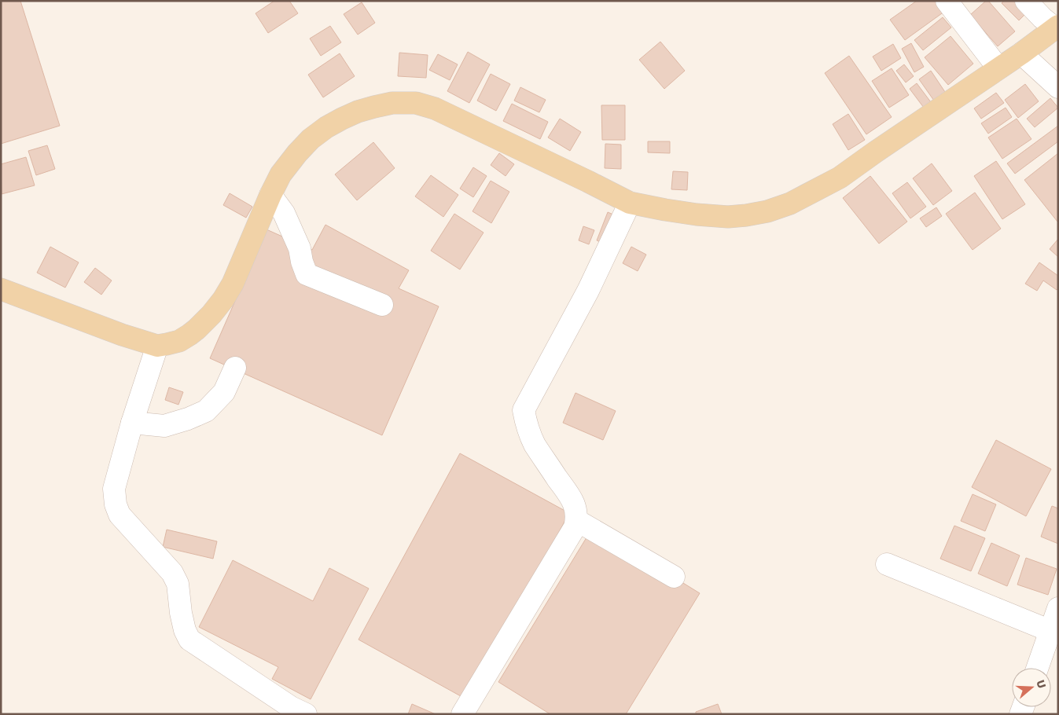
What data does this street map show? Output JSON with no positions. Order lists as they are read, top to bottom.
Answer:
{
  "north": "right"
}
